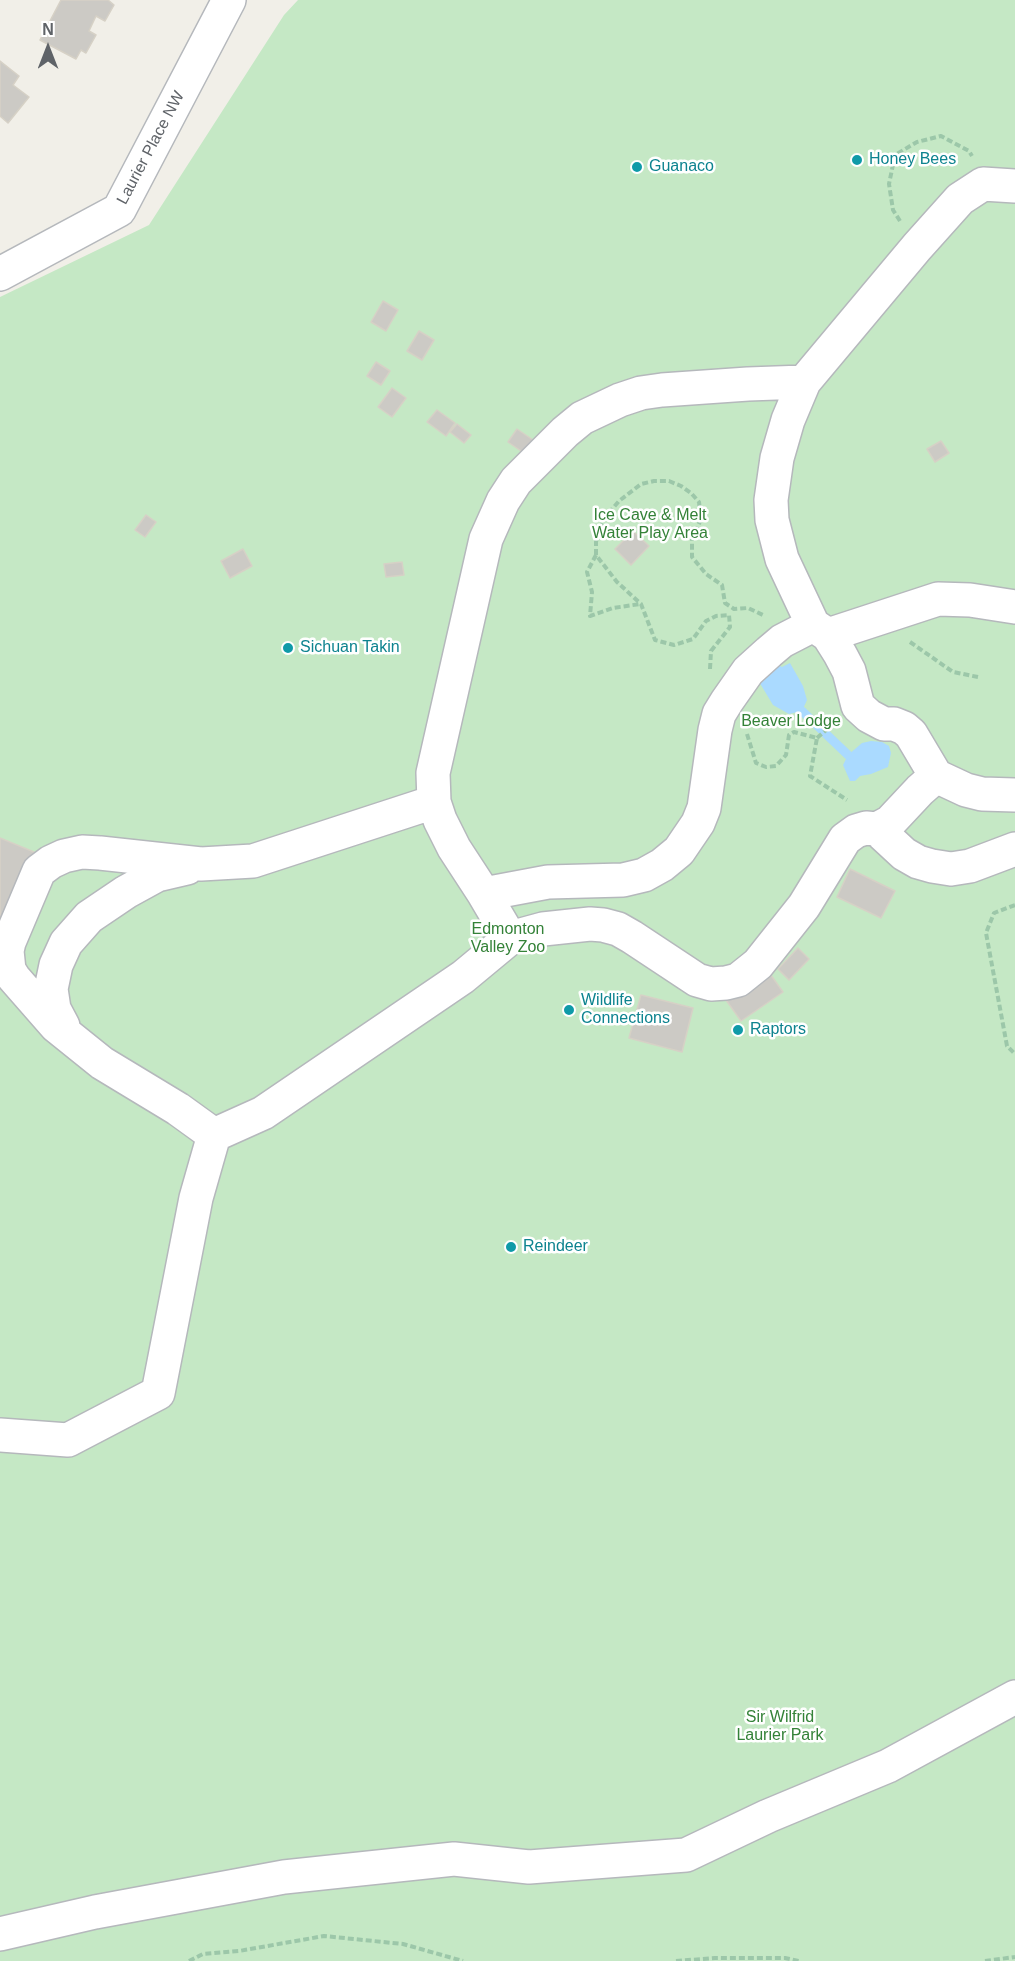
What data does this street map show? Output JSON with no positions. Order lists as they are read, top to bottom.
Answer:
{
  "streets": {
    "street": ["Laurier Place NW"]
  },
  "parks": [
    "Ice Cave & Melt Water Play Area",
    "Beaver Lodge",
    "Edmonton Valley Zoo",
    "Sir Wilfrid Laurier Park"
  ],
  "places": [
    "Honey Bees",
    "Guanaco",
    "Sichuan Takin",
    "Wildlife Connections",
    "Raptors",
    "Reindeer"
  ],
  "north": "top"
}
